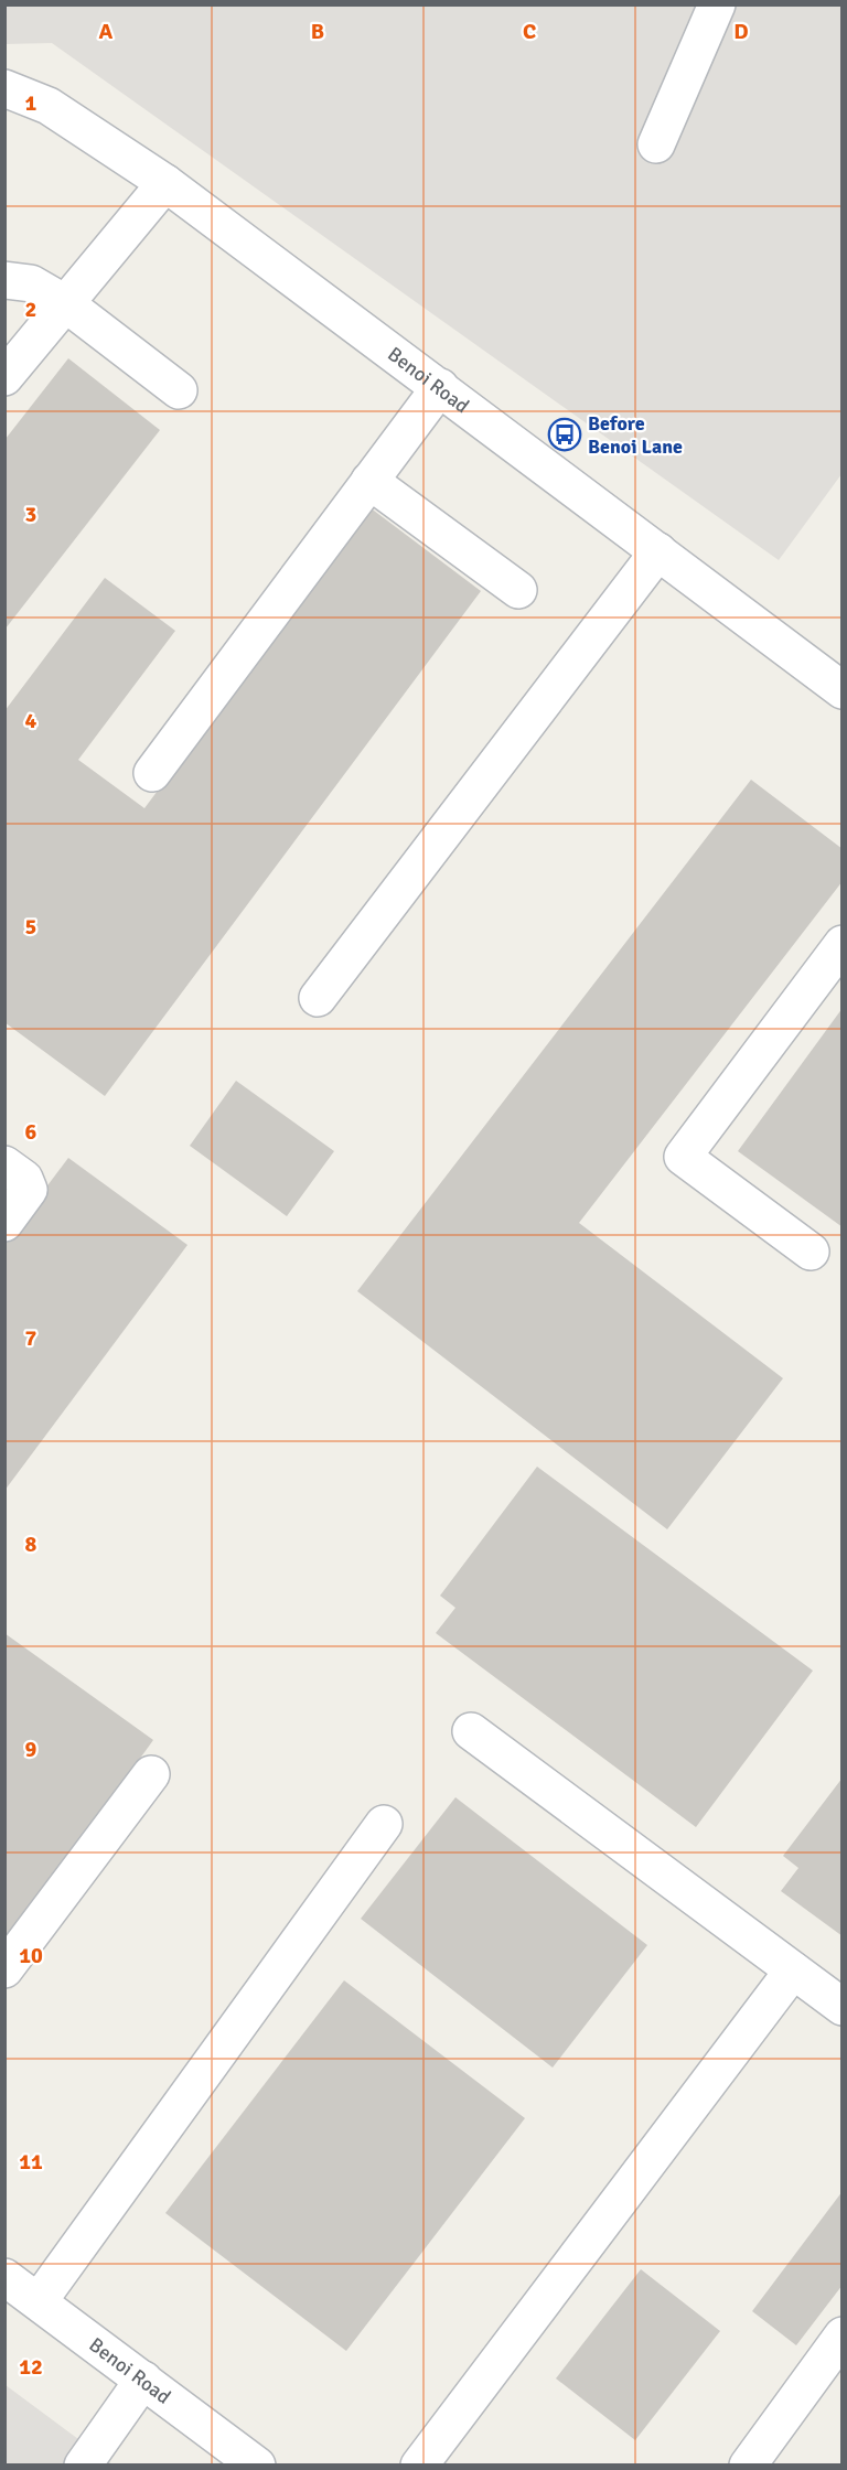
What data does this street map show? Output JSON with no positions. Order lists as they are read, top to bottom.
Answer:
{
  "streets": {
    "street": ["Benoi Road"]
  },
  "places": {
    "bus stop": ["Before Benoi Lane"]
  },
  "grid": {
    "columns": [
      "A",
      "B",
      "C",
      "D"
    ],
    "rows": [
      "1",
      "2",
      "3",
      "4",
      "5",
      "6",
      "7",
      "8",
      "9",
      "10",
      "11",
      "12"
    ]
  }
}
